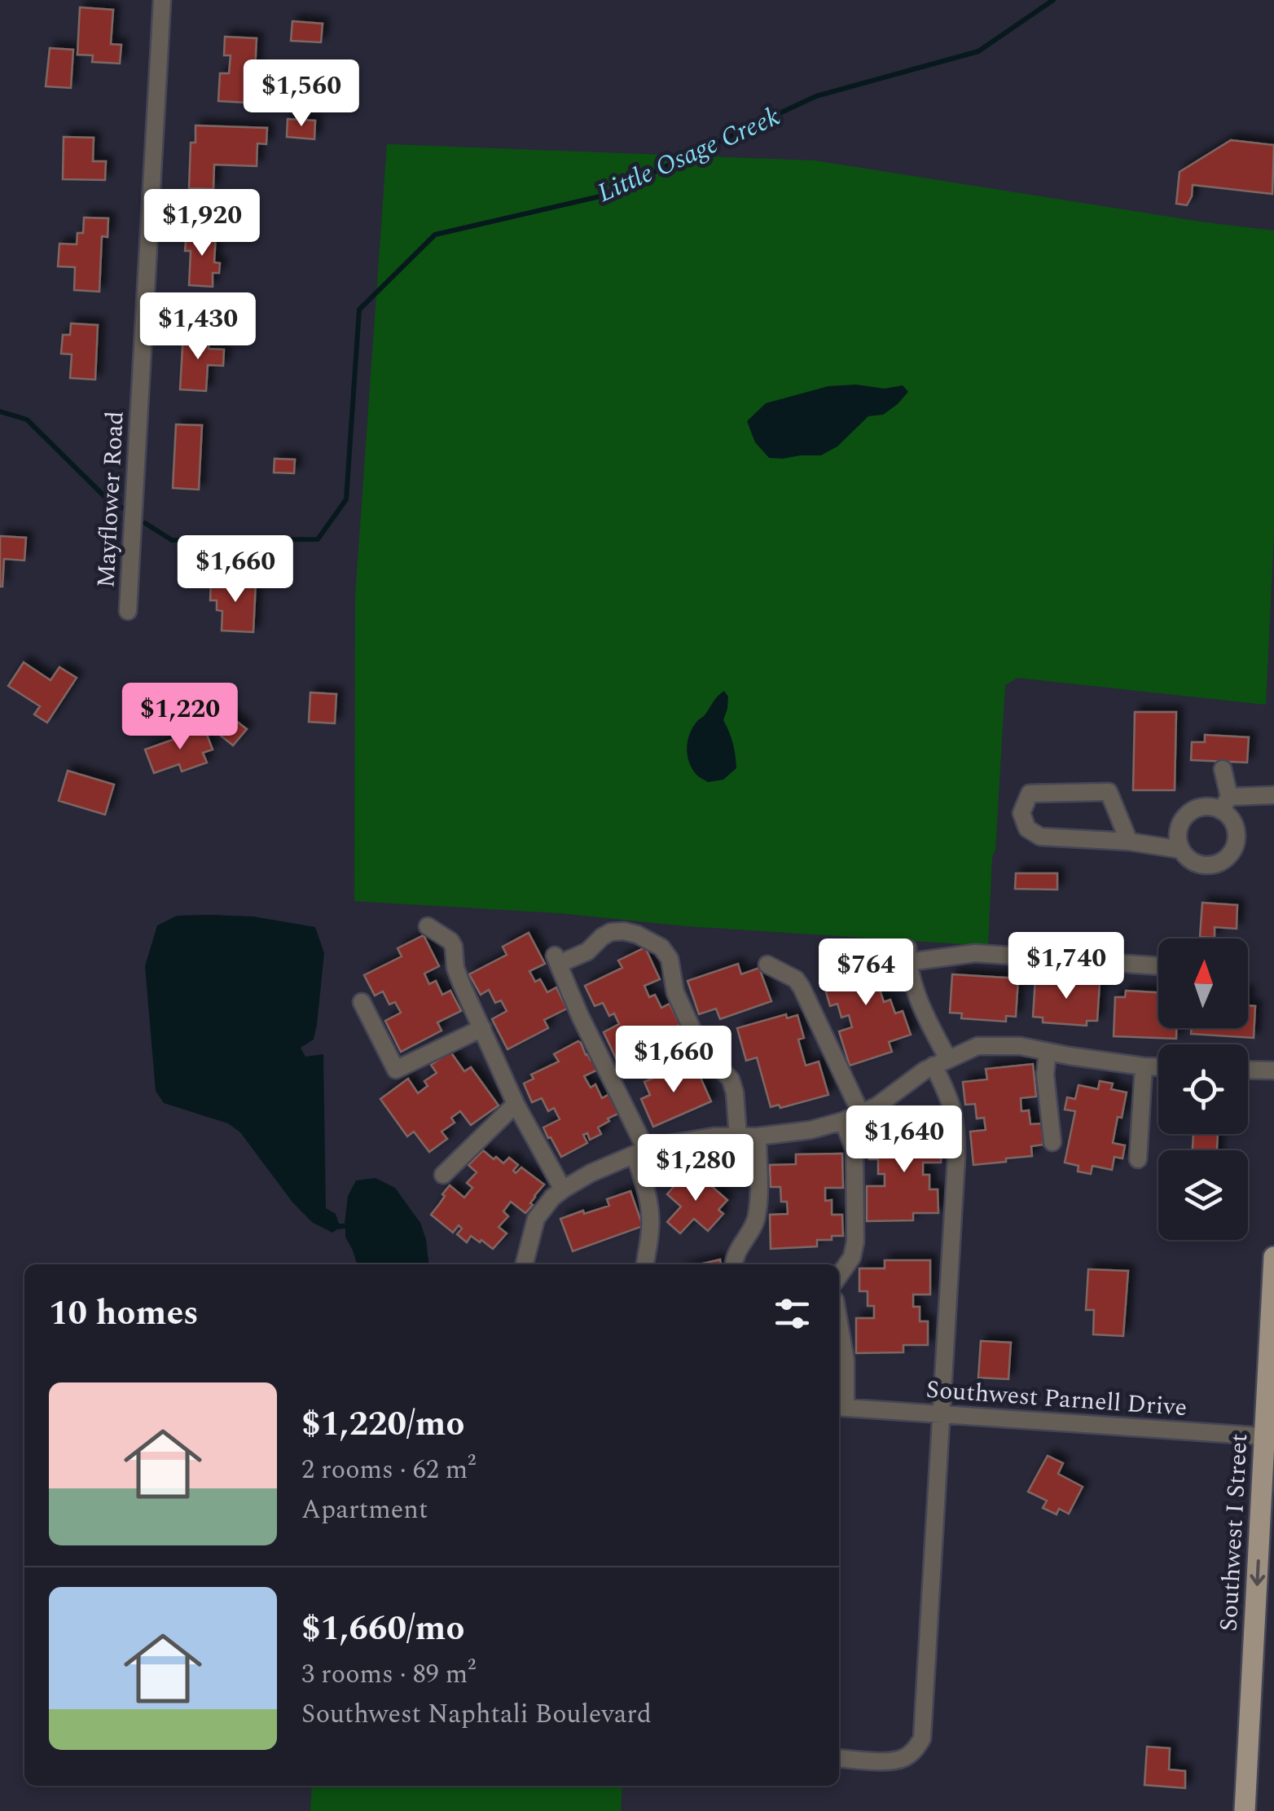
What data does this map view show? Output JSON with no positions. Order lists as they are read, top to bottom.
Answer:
{
  "streets": {
    "main road": ["Southwest I Street"],
    "street": ["Mayflower Road", "Southwest Parnell Drive"]
  },
  "crossings": [
    ["Southwest Parnell Drive", "Southwest I Street"]
  ],
  "one_way": ["Southwest I Street"],
  "water": ["Little Osage Creek"],
  "north": "top",
  "page": {
    "price": [
      "$1,560",
      "$1,920",
      "$1,430",
      "$1,660",
      "$1,220",
      "$1,740",
      "$764",
      "$1,660",
      "$1,640",
      "$1,280"
    ],
    "heading": "10 homes",
    "list": [
      {
        "name": "$1,220/mo",
        "note": "2 rooms · 62 m² · Apartment"
      },
      {
        "name": "$1,660/mo",
        "note": "3 rooms · 89 m² · Southwest Naphtali Boulevard"
      }
    ]
  }
}
